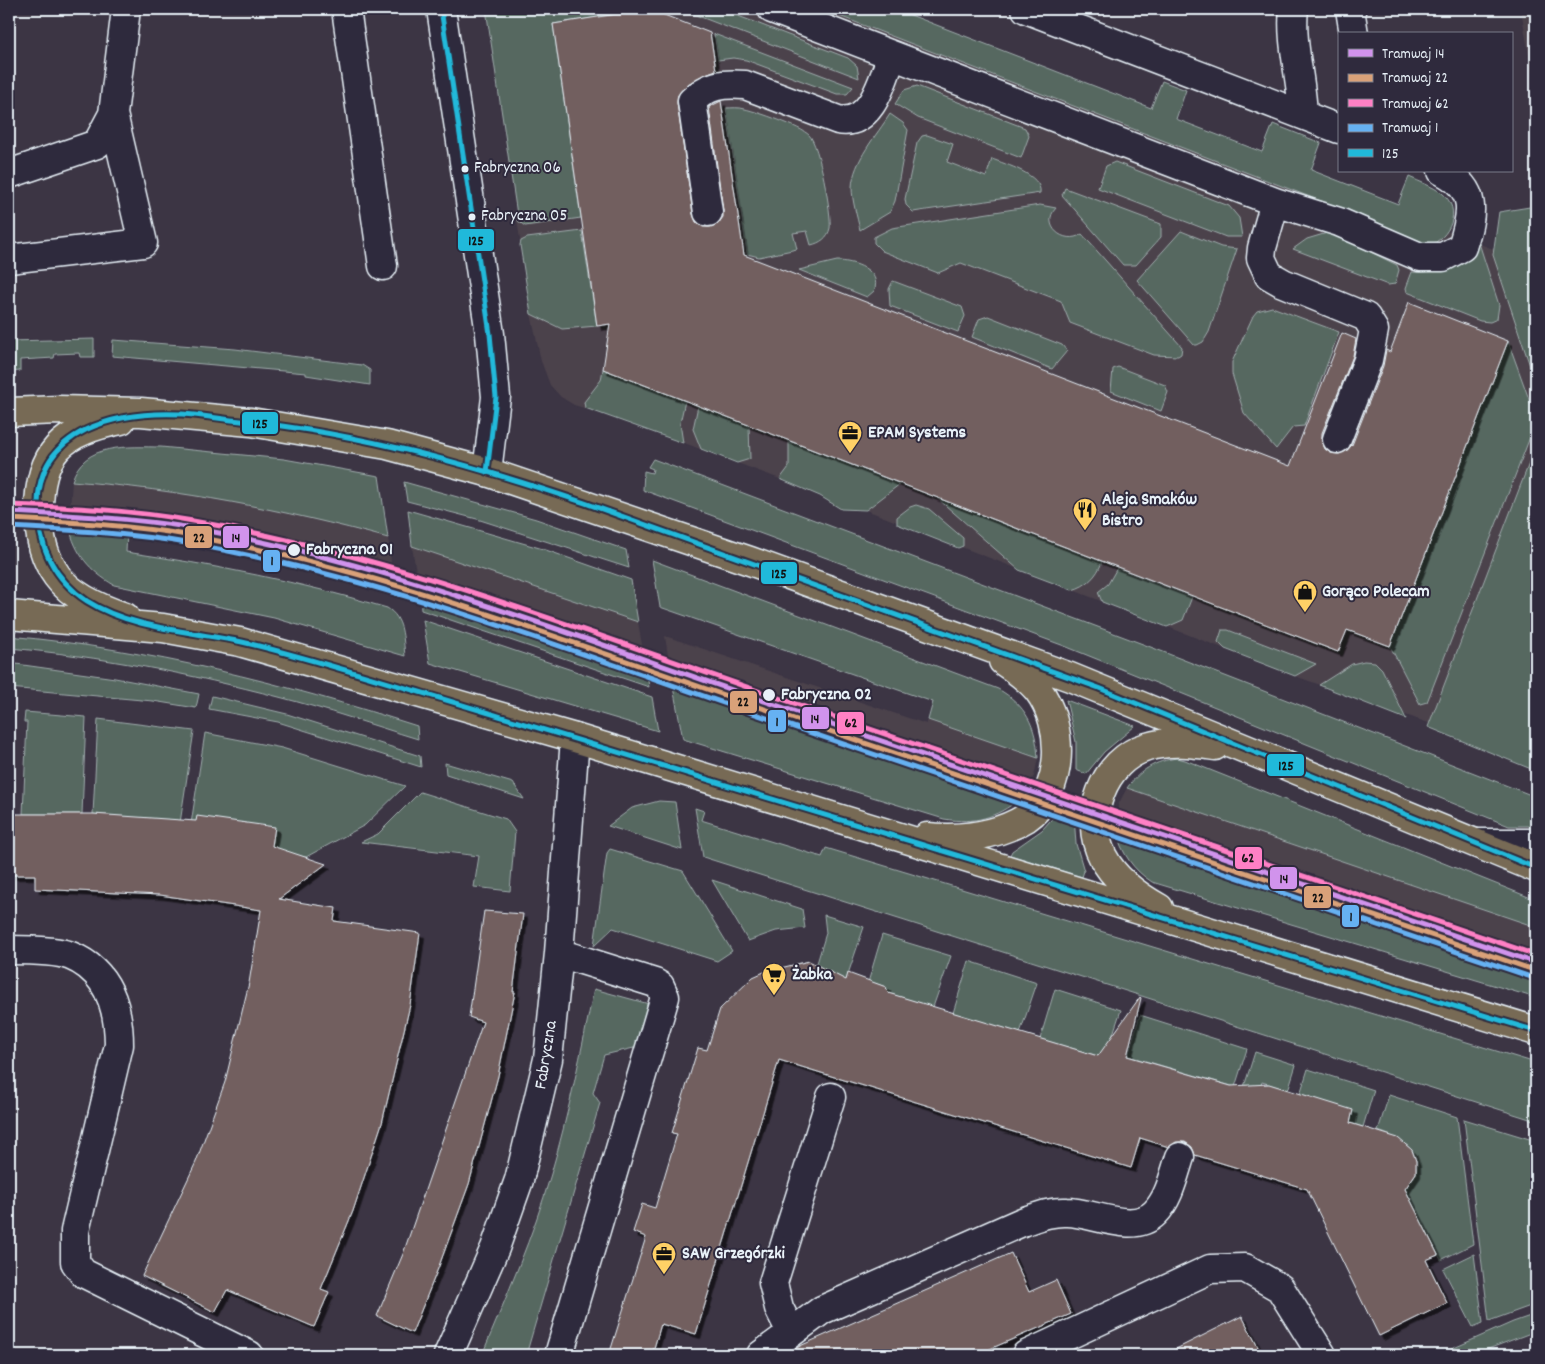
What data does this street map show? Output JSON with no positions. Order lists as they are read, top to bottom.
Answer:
{
  "streets": {
    "street": ["Fabryczna"]
  },
  "places": {
    "other": [
      "Fabryczna 06",
      "Fabryczna 05",
      "Fabryczna 01",
      "Fabryczna 02"
    ],
    "office": ["EPAM Systems", "SAW Grzegórzki"],
    "restaurant": ["Aleja Smaków Bistro"],
    "shop": ["Gorąco Polecam"],
    "supermarket": ["Żabka"]
  },
  "lines": [
    "transit line 125",
    "tram line 62",
    "tram line 14",
    "tram line 22",
    "tram line 1"
  ],
  "legend": [
    "Tramwaj 14",
    "Tramwaj 22",
    "Tramwaj 62",
    "Tramwaj 1",
    "125"
  ]
}
